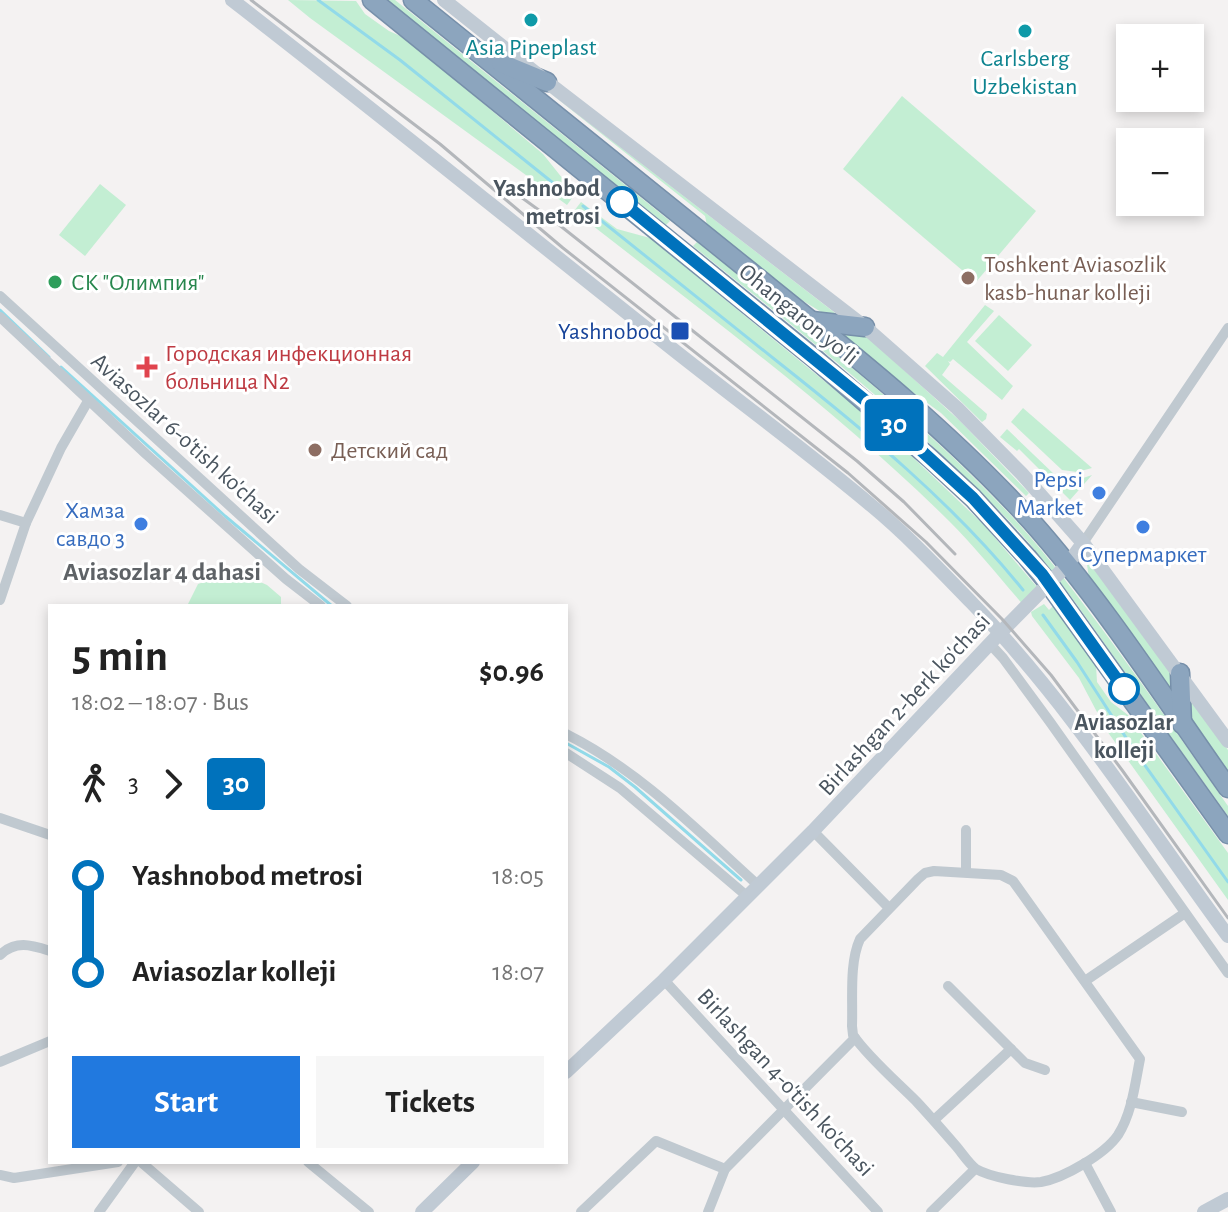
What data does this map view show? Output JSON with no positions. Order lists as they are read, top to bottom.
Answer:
{
  "streets": {
    "highway": ["Ohangaron yoʻli"],
    "street": ["Aviasozlar 6-o'tish ko'chasi", "Birlashgan 2-berk ko'chasi", "Birlashgan 4-o'tish ko'chasi"]
  },
  "crossings": [
    ["Ohangaron yoʻli", "Birlashgan 2-berk ko'chasi"],
    ["Birlashgan 2-berk ko'chasi", "Birlashgan 4-o'tish ko'chasi"]
  ],
  "districts": ["Aviasozlar 4 dahasi"],
  "places": {
    "other": [
      "Asia Pipeplast",
      "Carlsberg Uzbekistan",
      "Yashnobod metrosi",
      "Toshkent Aviasozlik kasb-hunar kolleji",
      "СК \"Олимпия\"",
      "Детский сад",
      "Pepsi Market",
      "Хамза савдо 3",
      "Супермаркет",
      "Aviasozlar kolleji"
    ],
    "transit": ["Yashnobod"],
    "health": ["Городская инфекционная больница N2"]
  },
  "lines": ["bus line 30"],
  "page": {
    "on_map": "30",
    "map_buttons": ["+", "−"],
    "heading": ["5 min", "18:02 – 18:07 · Bus", "$0.96"],
    "legs": ["3", "30"],
    "list": [
      {
        "name": "Yashnobod metrosi",
        "value": "18:05"
      },
      {
        "name": "Aviasozlar kolleji",
        "value": "18:07"
      }
    ],
    "buttons": ["Start", "Tickets"]
  }
}
